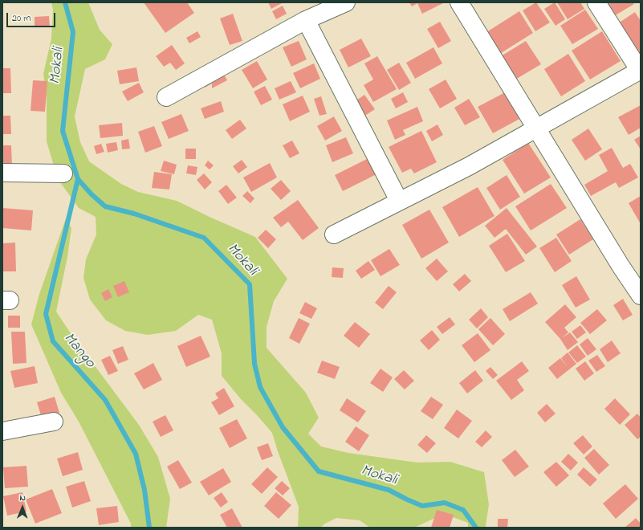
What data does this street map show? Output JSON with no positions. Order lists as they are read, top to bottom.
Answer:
{
  "water": ["Mokali", "Mango"],
  "scale_bar": "20 m",
  "north": "top"
}
